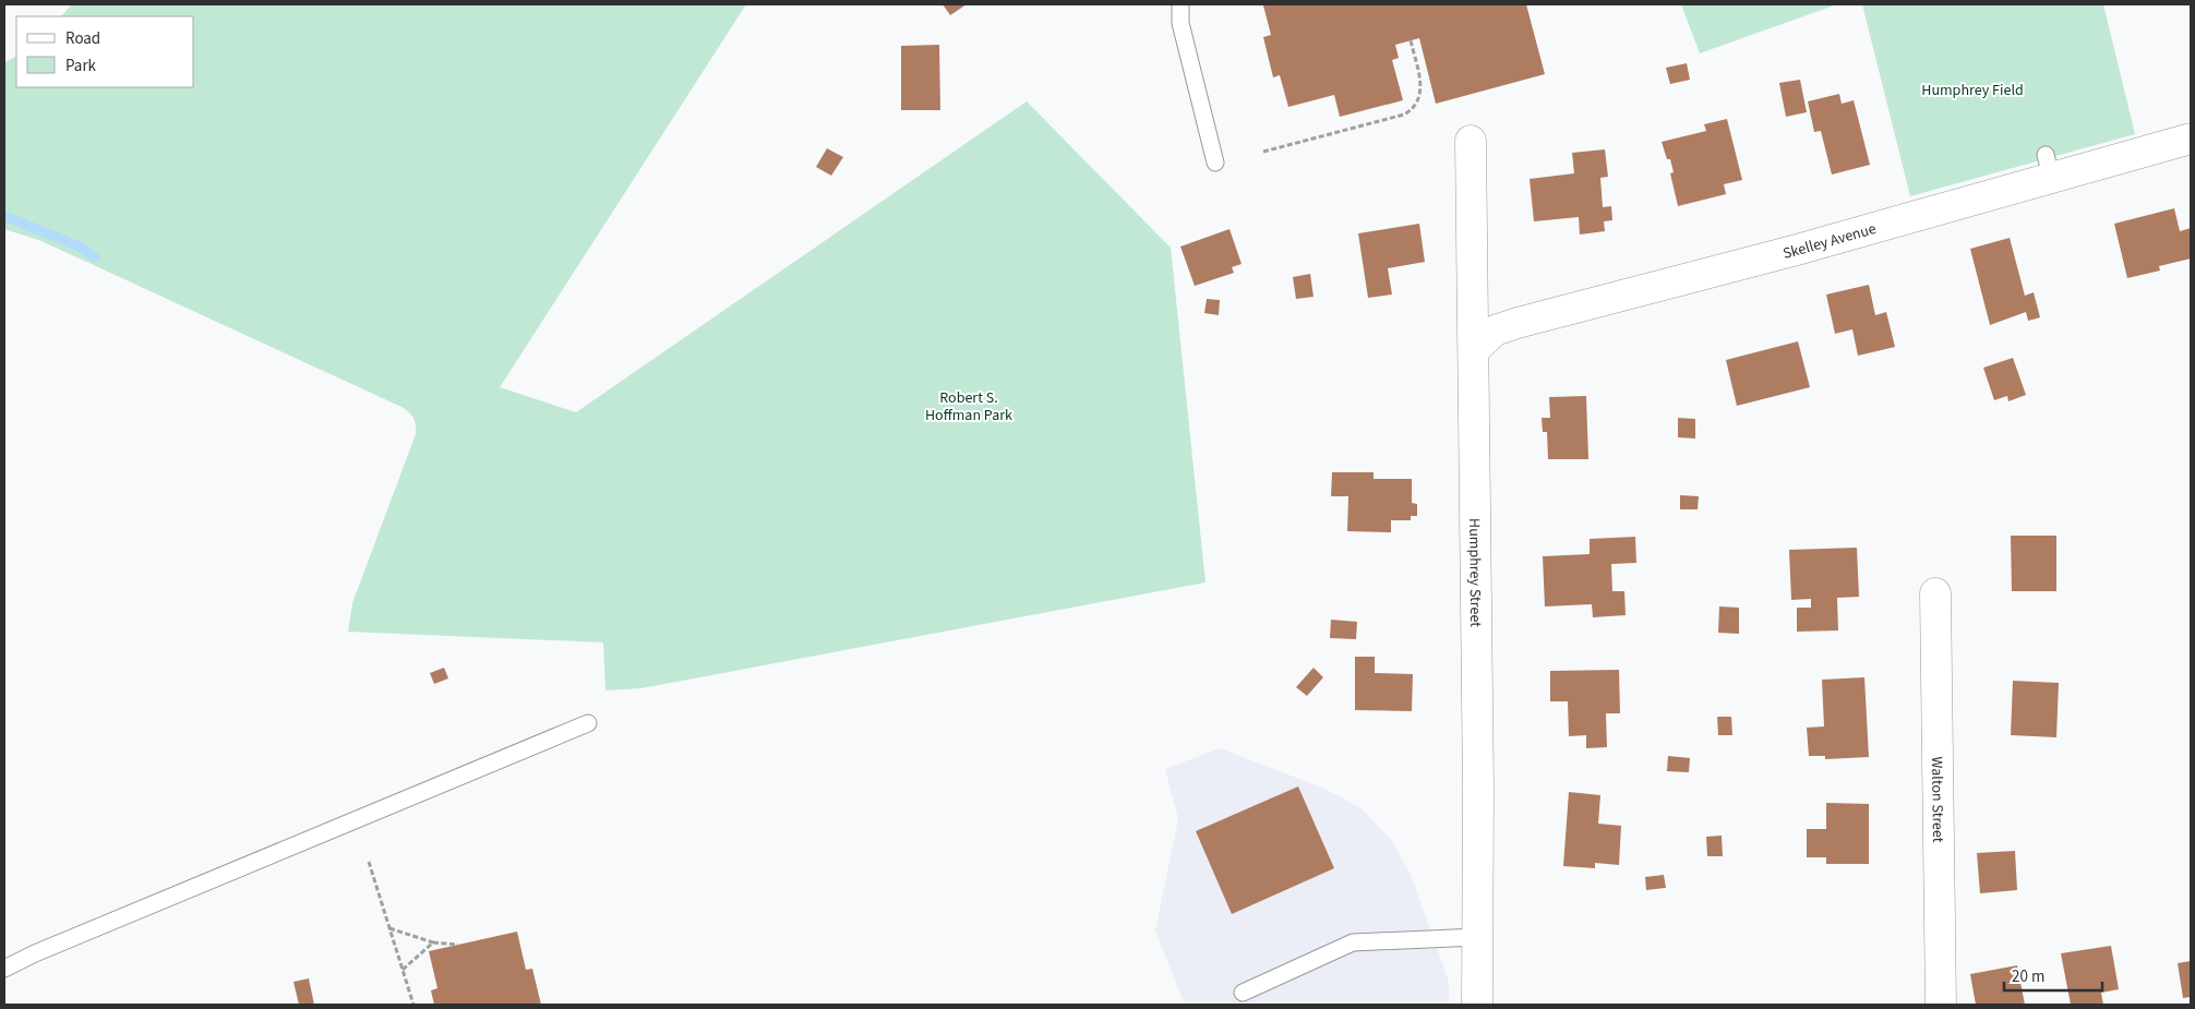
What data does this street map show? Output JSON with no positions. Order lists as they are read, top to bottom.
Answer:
{
  "streets": {
    "street": ["Skelley Avenue", "Humphrey Street", "Walton Street"]
  },
  "crossings": [
    ["Skelley Avenue", "Humphrey Street"]
  ],
  "parks": ["Humphrey Field", "Robert S. Hoffman Park"],
  "legend": ["Road", "Park"],
  "scale_bar": "20 m"
}
